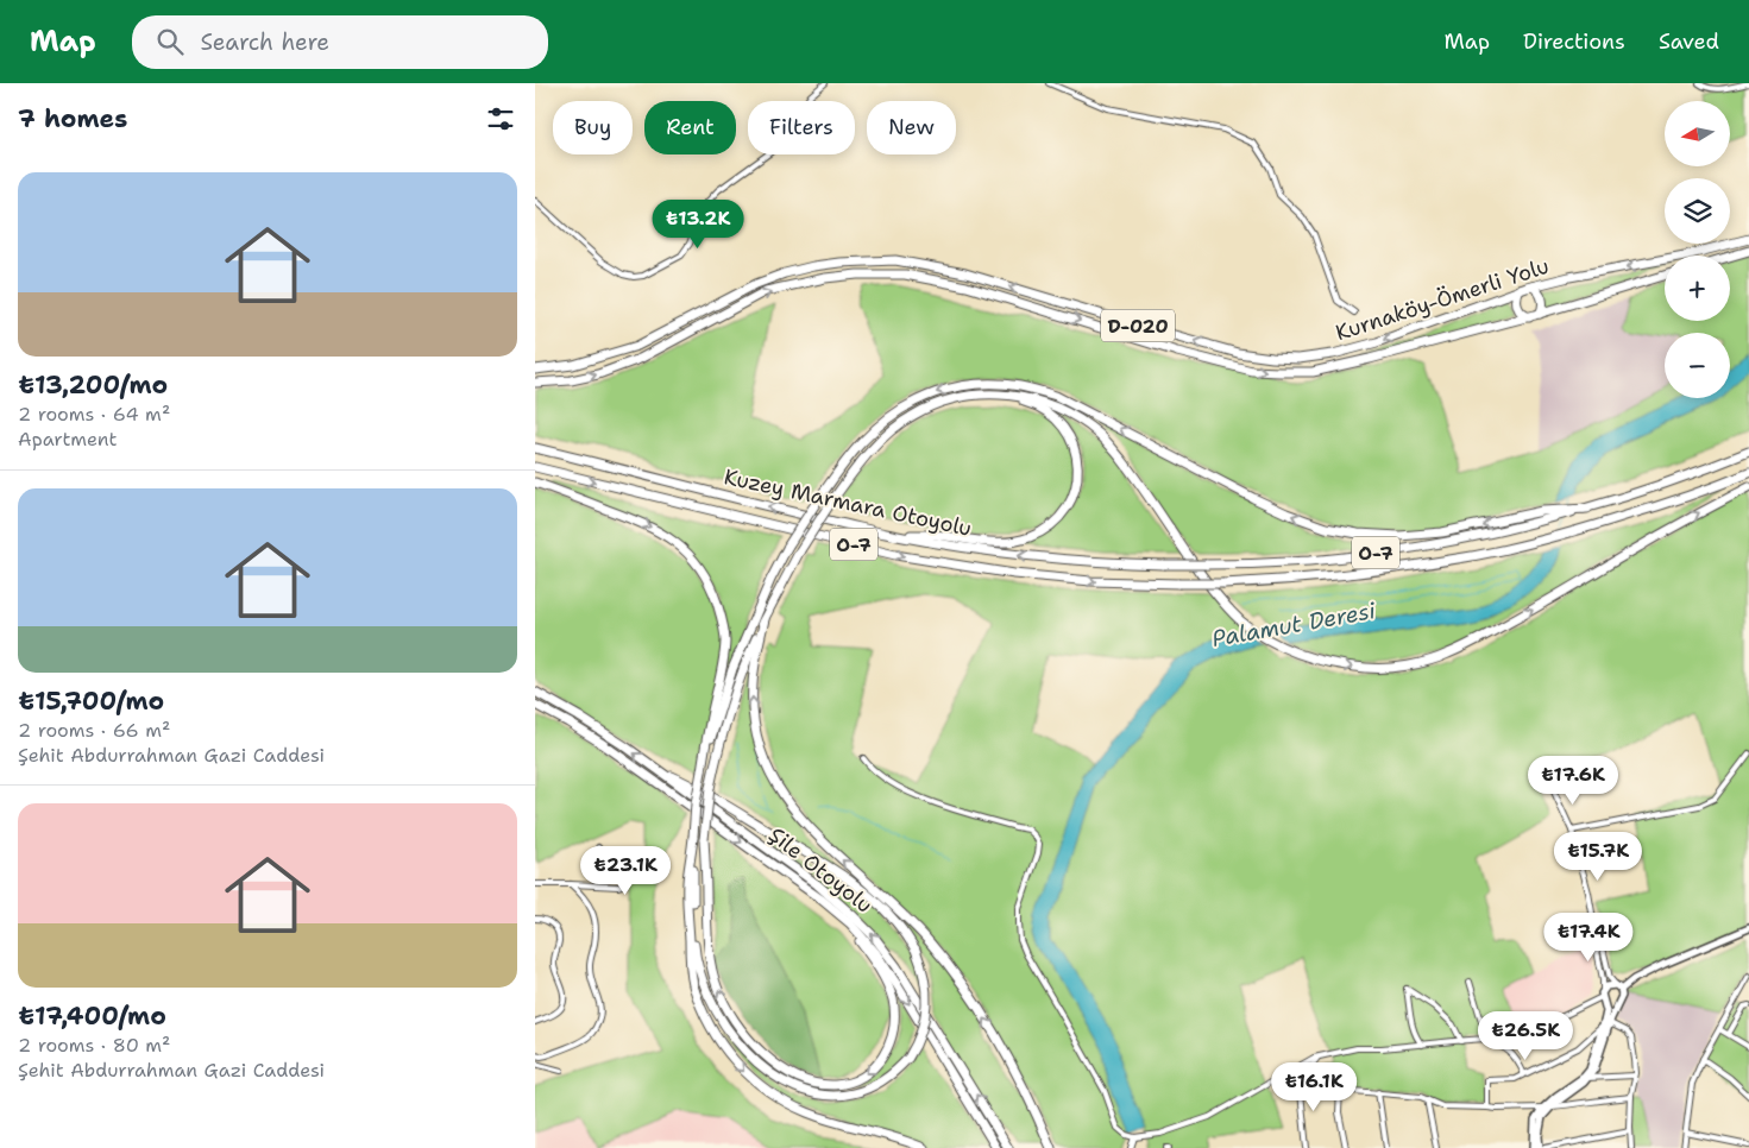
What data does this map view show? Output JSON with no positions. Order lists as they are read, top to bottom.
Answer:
{
  "streets": {
    "highway": [
      "Kurnaköy-Ömerli Yolu",
      "D-020",
      "Kuzey Marmara Otoyolu",
      "O-7",
      "Şile Otoyolu"
    ]
  },
  "water": ["Palamut Deresi"],
  "north": "left",
  "page": {
    "header": "Map",
    "search": "Search here",
    "nav": ["Map", "Directions", "Saved"],
    "heading": "7 homes",
    "map_buttons": ["+", "−"],
    "chip": [
      "Buy",
      "Rent",
      "Filters",
      "New"
    ],
    "list": [
      {
        "name": "₺13,200/mo",
        "note": "2 rooms · 64 m² · Apartment"
      },
      {
        "name": "₺15,700/mo",
        "note": "2 rooms · 66 m² · Şehit Abdurrahman Gazi Caddesi"
      },
      {
        "name": "₺17,400/mo",
        "note": "2 rooms · 80 m² · Şehit Abdurrahman Gazi Caddesi"
      }
    ],
    "price": [
      "₺13.2K",
      "₺17.6K",
      "₺15.7K",
      "₺23.1K",
      "₺17.4K",
      "₺26.5K",
      "₺16.1K"
    ]
  }
}
